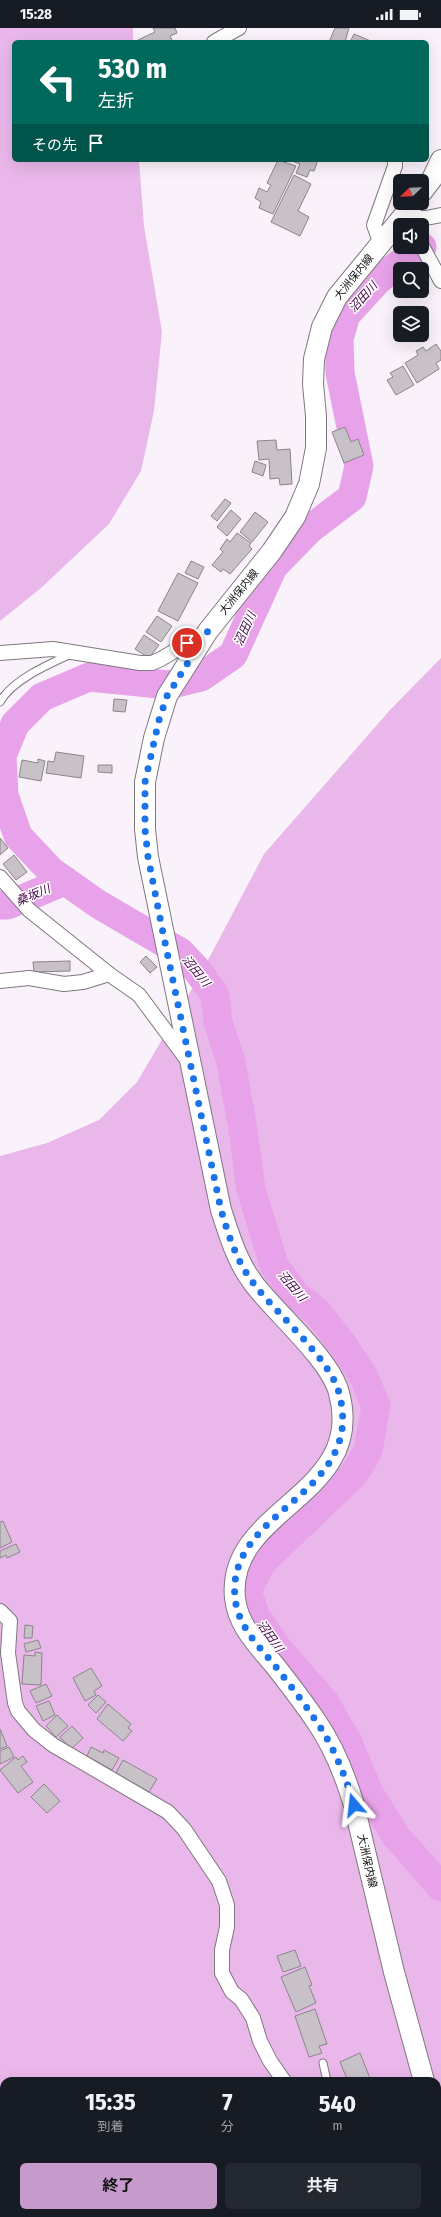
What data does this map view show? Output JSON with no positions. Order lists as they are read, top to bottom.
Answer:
{
  "streets": {
    "main road": ["大洲保内線"]
  },
  "water": ["沼田川", "桑坂川"],
  "north": "bottom left",
  "page": {
    "status": "15:28",
    "turn": ["530 m", "左折"],
    "then": "その先",
    "eta": [
      "15:35",
      "到着",
      "7",
      "分",
      "540",
      "m"
    ],
    "buttons": ["終了", "共有"]
  }
}
